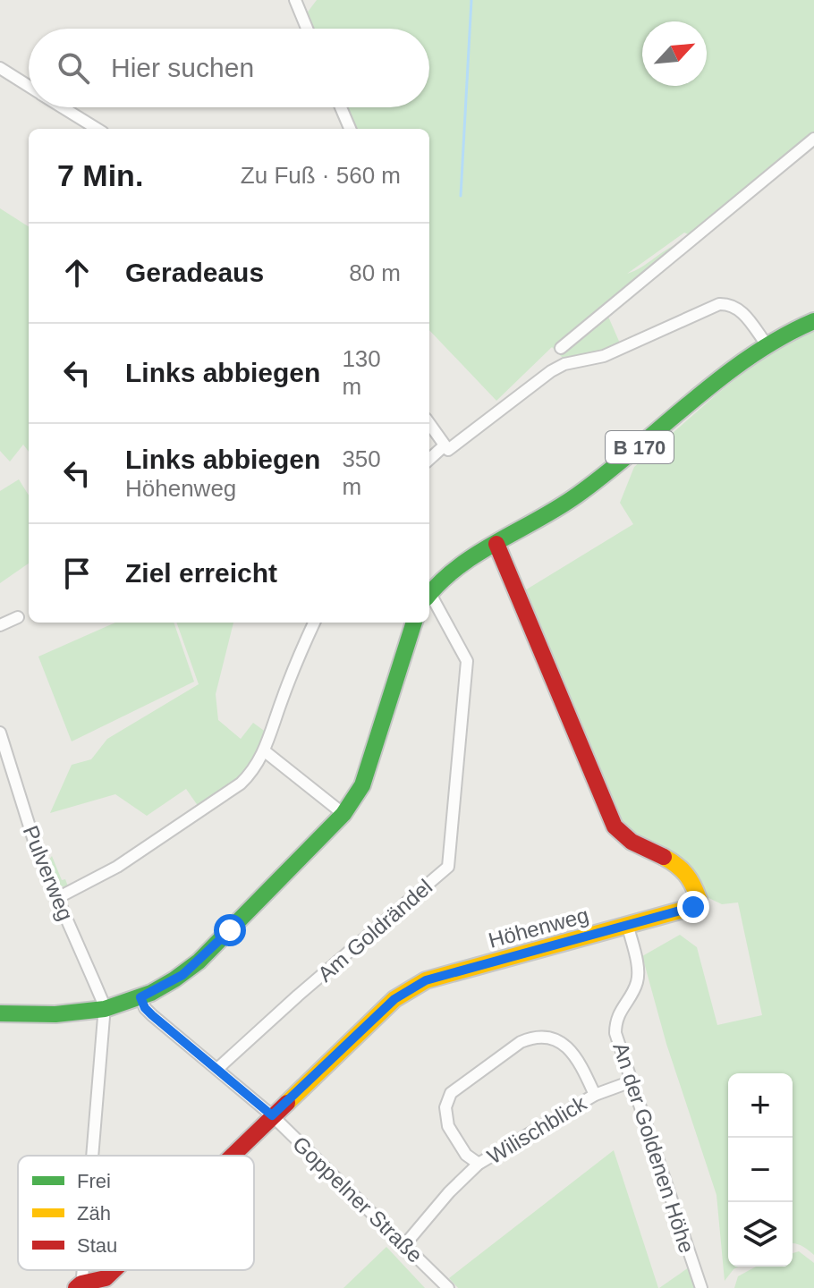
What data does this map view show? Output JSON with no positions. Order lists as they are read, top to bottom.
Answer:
{
  "streets": {
    "street": [
      "B 170",
      "Pulverweg",
      "Höhenweg",
      "Am Goldrändel",
      "Wilischblick",
      "An der Goldenen Höhe",
      "Goppelner Straße"
    ]
  },
  "crossings": [
    ["B 170", "Höhenweg"],
    ["Höhenweg", "An der Goldenen Höhe"],
    ["Höhenweg", "Goppelner Straße"],
    ["Am Goldrändel", "Goppelner Straße"],
    ["Wilischblick", "An der Goldenen Höhe"],
    ["Wilischblick", "Goppelner Straße"]
  ],
  "legend": ["Frei", "Zäh", "Stau"],
  "north": "top right",
  "page": {
    "search": "Hier suchen",
    "heading": ["7 Min.", "Zu Fuß · 560 m"],
    "list": [
      ["Geradeaus", "80 m"],
      ["Links abbiegen", "130 m"],
      ["Links abbiegen", "Höhenweg", "350 m"],
      "Ziel erreicht"
    ],
    "map_buttons": ["+", "−"]
  }
}
